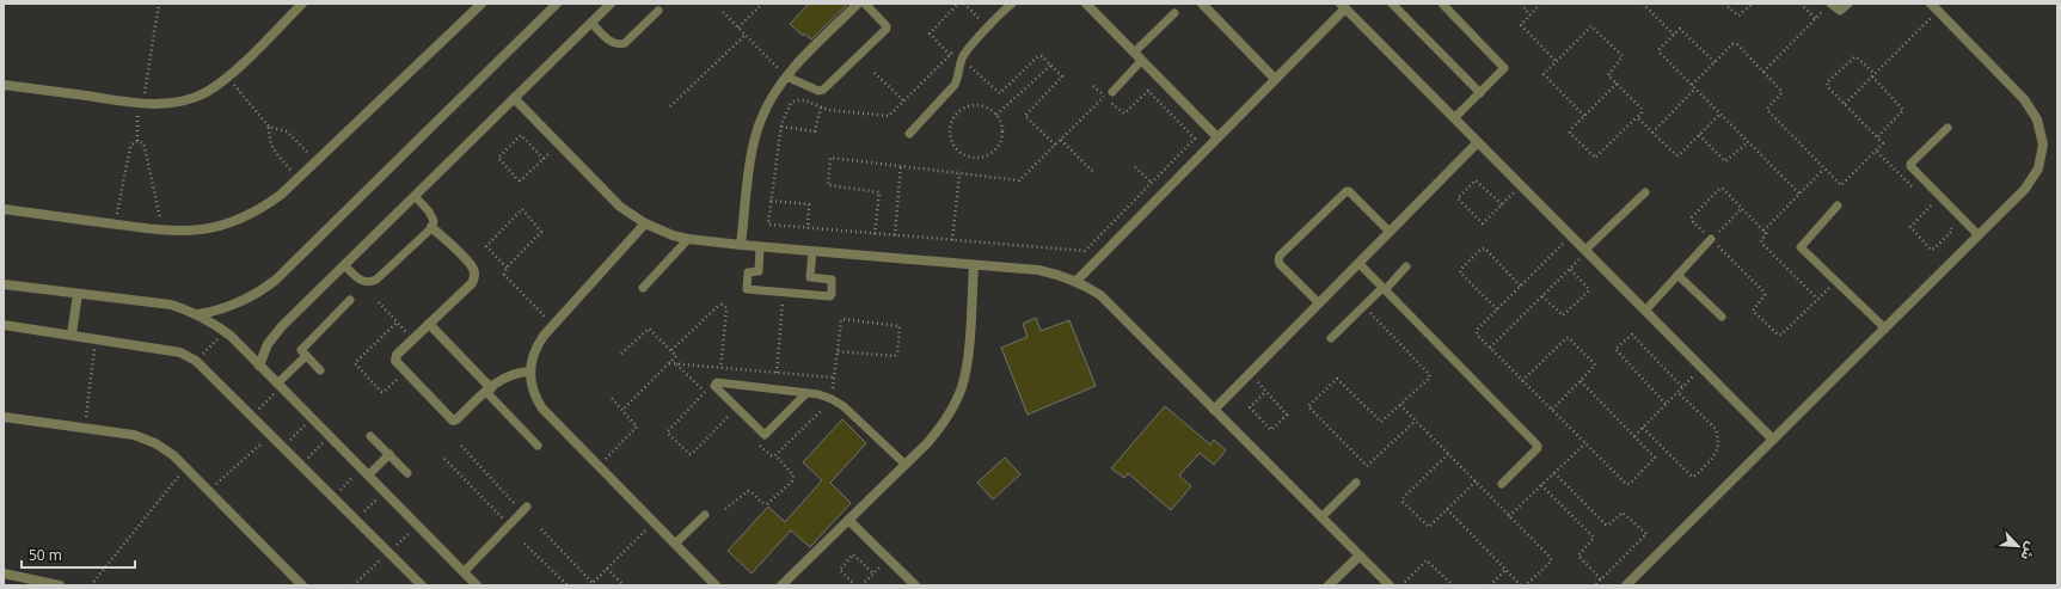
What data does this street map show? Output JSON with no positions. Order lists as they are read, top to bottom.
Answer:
{
  "scale_bar": "50 m",
  "north": "bottom right"
}
